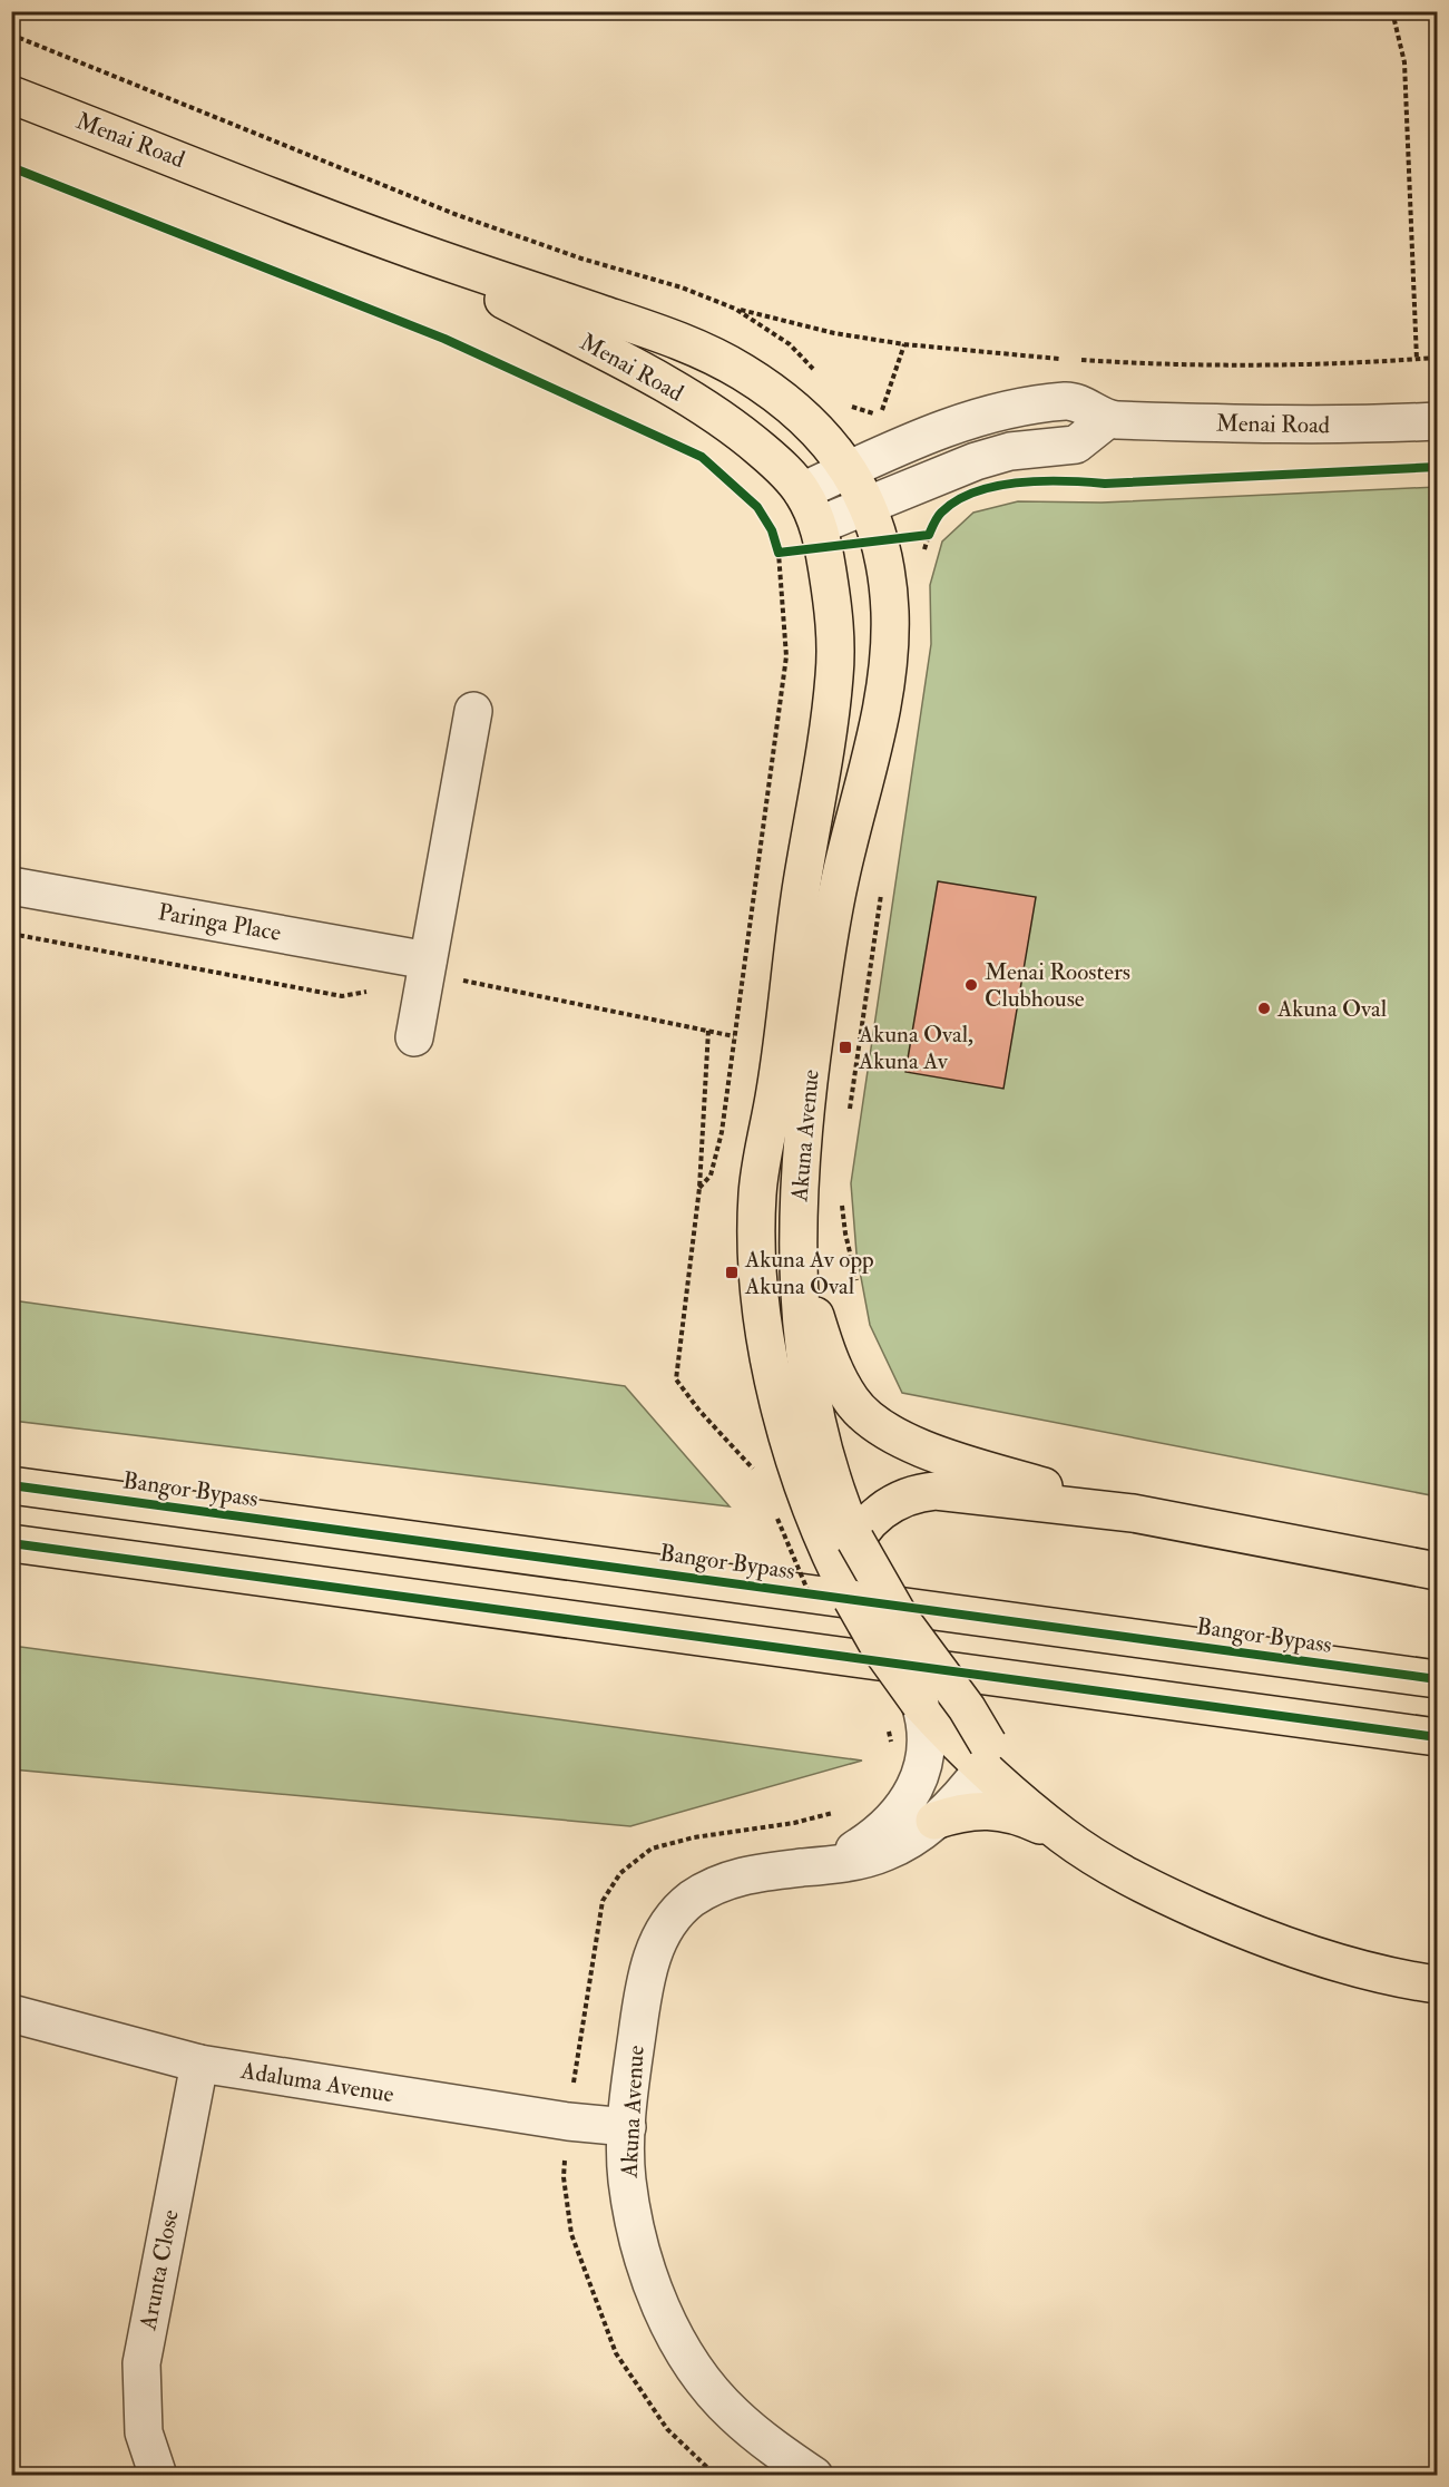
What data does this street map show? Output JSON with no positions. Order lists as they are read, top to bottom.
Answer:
{
  "streets": {
    "main road": ["Menai Road", "Akuna Avenue", "Bangor Bypass"],
    "street": ["Paringa Place", "Adaluma Avenue", "Arunta Close"]
  },
  "crossings": [
    ["Menai Road", "Akuna Avenue"],
    ["Akuna Avenue", "Adaluma Avenue"],
    ["Adaluma Avenue", "Arunta Close"]
  ],
  "places": {
    "other": ["Menai Roosters Clubhouse", "Akuna Oval"],
    "transit": ["Akuna Oval, Akuna Av", "Akuna Av opp Akuna Oval"]
  }
}
